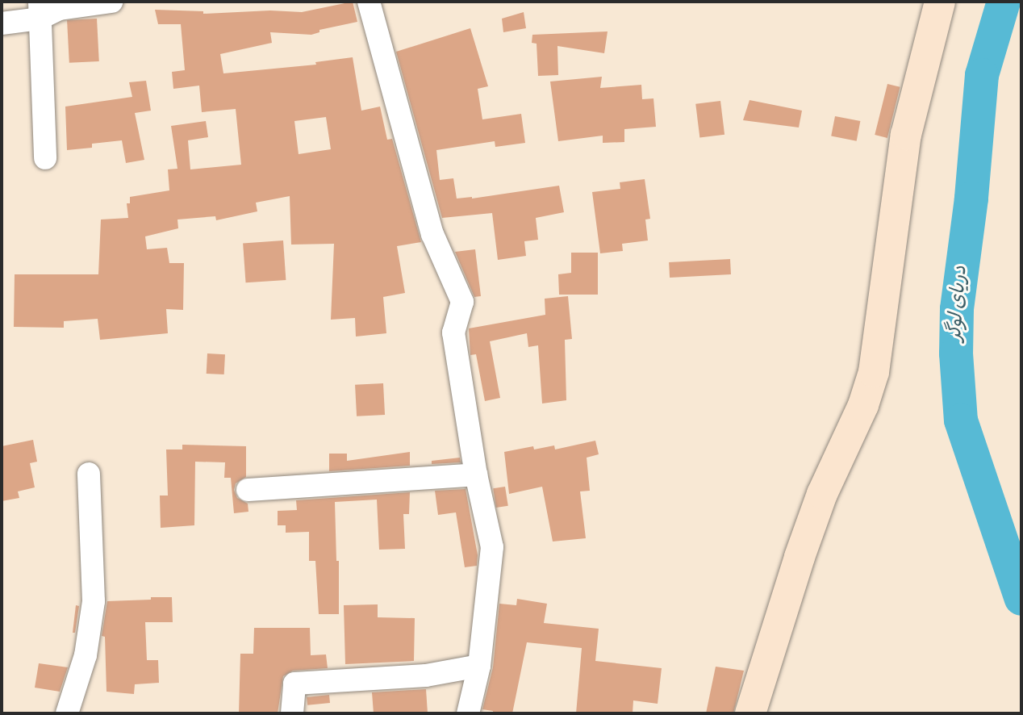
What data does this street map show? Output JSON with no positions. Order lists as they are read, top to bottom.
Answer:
{
  "water": ["دریای لوگر"]
}
